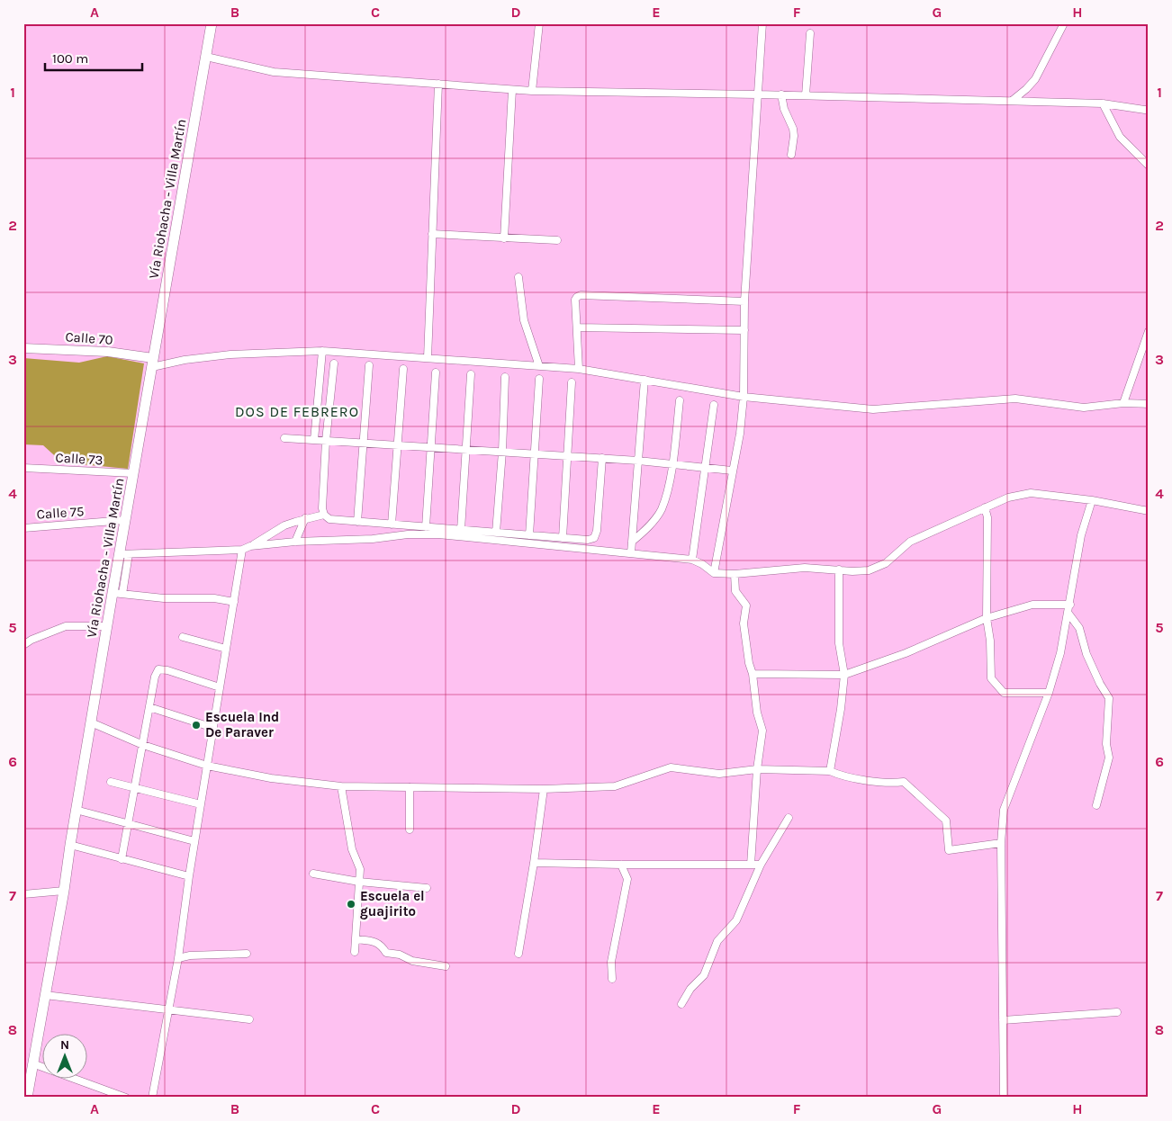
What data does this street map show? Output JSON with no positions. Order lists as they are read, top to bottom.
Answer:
{
  "streets": {
    "main road": ["Vía Riohacha - Villa Martín"],
    "street": ["Calle 70", "Calle 73", "Calle 75"]
  },
  "crossings": [
    ["Vía Riohacha - Villa Martín", "Calle 70"],
    ["Vía Riohacha - Villa Martín", "Calle 73"],
    ["Vía Riohacha - Villa Martín", "Calle 75"]
  ],
  "districts": ["DOS DE FEBRERO"],
  "places": ["Escuela Ind De Paraver", "Escuela el guajirito"],
  "scale_bar": "100 m",
  "north": "top",
  "grid": {
    "columns": [
      "A",
      "B",
      "C",
      "D",
      "E",
      "F",
      "G",
      "H"
    ],
    "rows": [
      "1",
      "2",
      "3",
      "4",
      "5",
      "6",
      "7",
      "8"
    ]
  }
}
